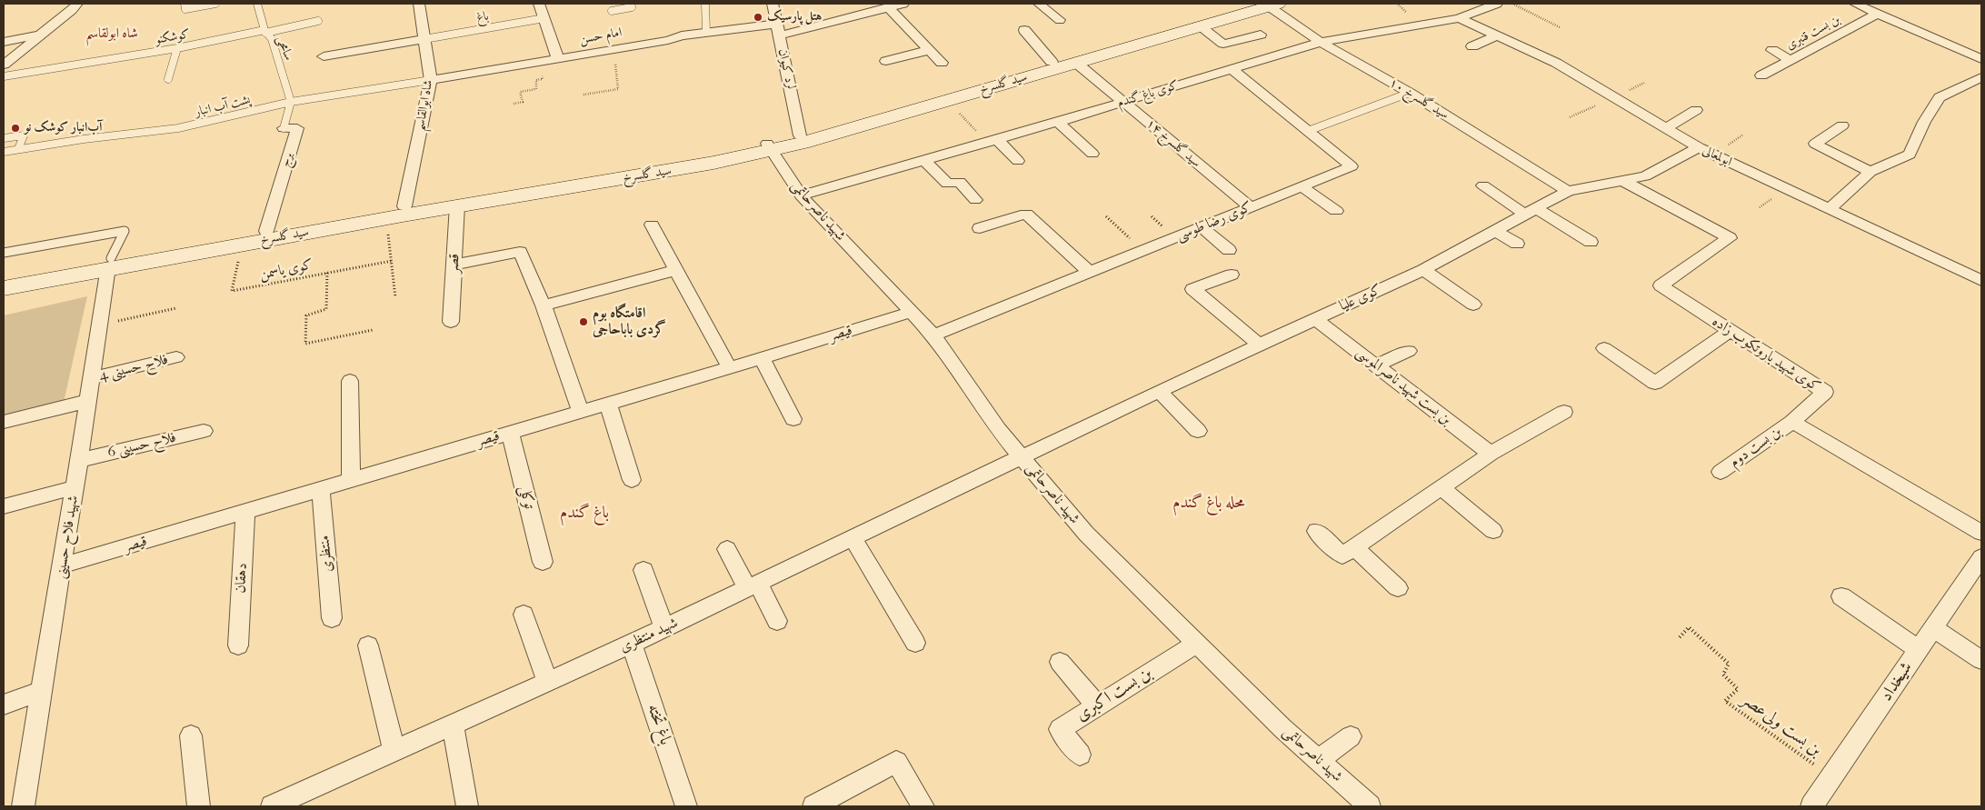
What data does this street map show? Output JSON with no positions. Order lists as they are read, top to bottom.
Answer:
{
  "streets": {
    "main road": ["سید گلسرخ"],
    "street": [
      "بن بست قنبری",
      "امام حسن",
      "لرد کیوان",
      "کوی باغ گندم",
      "سید گلسرخ ۱۰",
      "شاه ابوالقاسم",
      "سید گلسرخ ۱۴",
      "ابولمعالی",
      "برج",
      "شهید ناصرحاتمی",
      "کوی رضا طوسی",
      "قصر",
      "کوی علیا",
      "قیصر",
      "کوی شهید باروتکوب زاده",
      "فلاح حسینی 4",
      "بن بست شهید ناصرالموسی",
      "فلاح حسینی 6",
      "بن بست دوم",
      "توکلی",
      "شهید فلاح حسینی",
      "منتظری",
      "دهقان",
      "شهید منتظری",
      "شیخداد",
      "بن بست اکبری",
      "باغ تخته"
    ],
    "lane": [
      "باغ",
      "کوشکنو",
      "سامحی",
      "پشت آب انبار"
    ],
    "path": ["کوی یاسمن", "بن بست ولی‌عصر"]
  },
  "crossings": [
    ["باغ", "شاه ابوالقاسم"],
    ["امام حسن", "لرد کیوان"],
    ["امام حسن", "شاه ابوالقاسم"],
    ["امام حسن", "پشت آب انبار"],
    ["کوشکنو", "سامحی"],
    ["سامحی", "پشت آب انبار"],
    ["سامحی", "برج"],
    ["لرد کیوان", "سید گلسرخ"],
    ["سید گلسرخ", "سید گلسرخ ۱۰"],
    ["سید گلسرخ", "شاه ابوالقاسم"],
    ["سید گلسرخ", "سید گلسرخ ۱۴"],
    ["سید گلسرخ", "برج"],
    ["سید گلسرخ", "شهید ناصرحاتمی"],
    ["سید گلسرخ", "قصر"],
    ["سید گلسرخ", "کوی یاسمن"],
    ["سید گلسرخ", "شهید فلاح حسینی"],
    ["کوی باغ گندم", "سید گلسرخ ۱۰"],
    ["کوی باغ گندم", "سید گلسرخ ۱۴"],
    ["کوی باغ گندم", "ابولمعالی"],
    ["کوی باغ گندم", "شهید ناصرحاتمی"],
    ["کوی باغ گندم", "کوی رضا طوسی"],
    ["سید گلسرخ ۱۰", "کوی علیا"],
    ["شاه ابوالقاسم", "پشت آب انبار"],
    ["پشت آب انبار", "برج"],
    ["سید گلسرخ ۱۴", "کوی رضا طوسی"],
    ["ابولمعالی", "کوی علیا"],
    ["شهید ناصرحاتمی", "کوی رضا طوسی"],
    ["شهید ناصرحاتمی", "کوی علیا"],
    ["شهید ناصرحاتمی", "قیصر"],
    ["شهید ناصرحاتمی", "شهید منتظری"],
    ["شهید ناصرحاتمی", "بن بست اکبری"],
    ["کوی علیا", "کوی شهید باروتکوب زاده"],
    ["کوی علیا", "بن بست شهید ناصرالموسی"],
    ["کوی علیا", "شهید منتظری"],
    ["قیصر", "توکلی"],
    ["قیصر", "شهید فلاح حسینی"],
    ["قیصر", "منتظری"],
    ["قیصر", "دهقان"],
    ["کوی شهید باروتکوب زاده", "بن بست دوم"],
    ["فلاح حسینی 4", "شهید فلاح حسینی"],
    ["فلاح حسینی 6", "شهید فلاح حسینی"],
    ["شهید منتظری", "باغ تخته"],
    ["شیخداد", "بن بست ولی‌عصر"]
  ],
  "districts": ["شاه ابولقاسم", "محله باغ گندم", "باغ گندم"],
  "places": ["هتل پارسیک", "آب‌انبار کوشک نو", "اقامتگاه بوم گردی باباحاجی"]
}
